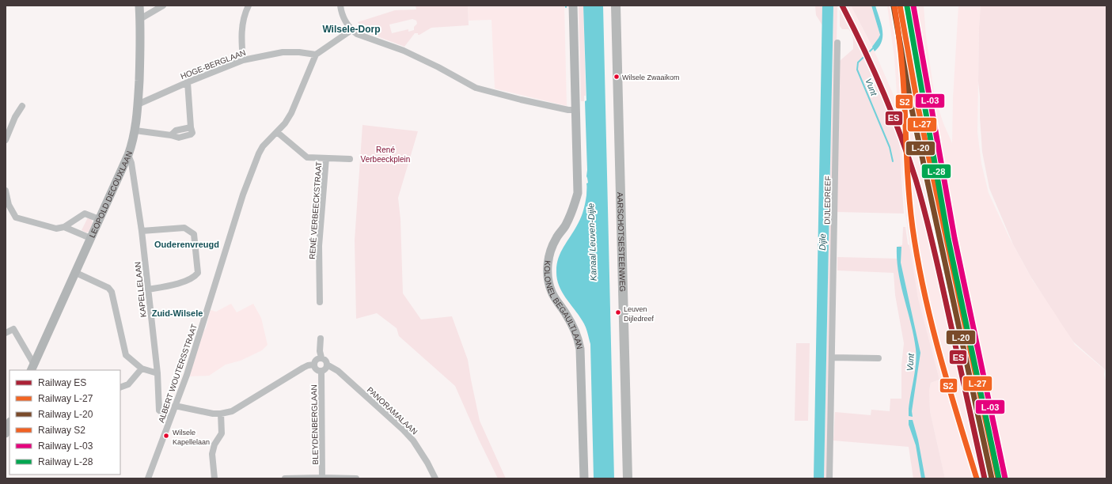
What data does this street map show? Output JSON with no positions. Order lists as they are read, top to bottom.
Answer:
{
  "streets": {
    "main road": ["AARSCHOTSESTEENWEG"],
    "street": [
      "HOGE-BERGLAAN",
      "LEOPOLD DECOUXLAAN",
      "DIJLEDREEF",
      "RENÉ VERBEECKSTRAAT",
      "KAPELLELAAN",
      "KOLONEL BEGAULTLAAN",
      "ALBERT WOUTERSSTRAAT",
      "PANORAMALAAN",
      "BLEYDENBERGLAAN"
    ]
  },
  "crossings": [
    ["HOGE-BERGLAAN", "LEOPOLD DECOUXLAAN"],
    ["HOGE-BERGLAAN", "ALBERT WOUTERSSTRAAT"],
    ["LEOPOLD DECOUXLAAN", "KAPELLELAAN"],
    ["RENÉ VERBEECKSTRAAT", "ALBERT WOUTERSSTRAAT"],
    ["KAPELLELAAN", "ALBERT WOUTERSSTRAAT"],
    ["PANORAMALAAN", "BLEYDENBERGLAAN"]
  ],
  "districts": ["Wilsele-Dorp", "Ouderenvreugd", "Zuid-Wilsele"],
  "water": ["Vunt", "Kanaal Leuven-Dijle", "Dijle"],
  "parks": ["René Verbeeckplein"],
  "places": ["Wilsele Zwaaikom", "Leuven Dijledreef", "Wilsele Kapellelaan"],
  "lines": [
    "rail line ES",
    "rail line L-27",
    "rail line S2",
    "rail line L-03",
    "rail line L-20",
    "rail line L-28"
  ],
  "legend": [
    "Railway ES",
    "Railway L-27",
    "Railway L-20",
    "Railway S2",
    "Railway L-03",
    "Railway L-28"
  ]
}
